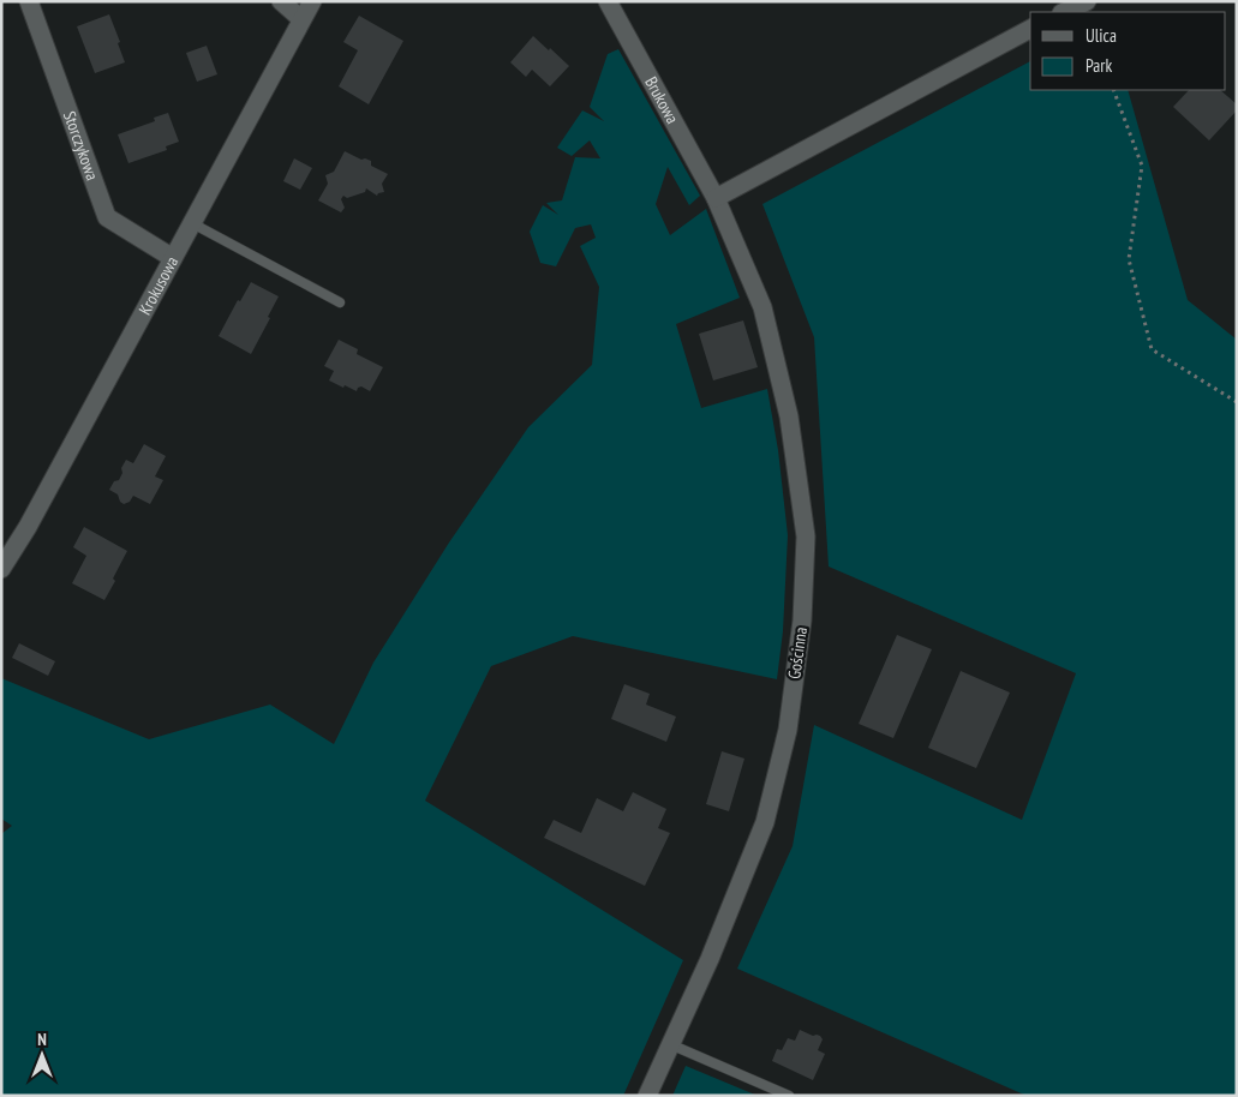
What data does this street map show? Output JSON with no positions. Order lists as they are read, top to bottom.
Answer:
{
  "streets": {
    "street": [
      "Brukowa",
      "Storczykowa",
      "Krokusowa",
      "Gościnna"
    ]
  },
  "crossings": [
    ["Brukowa", "Gościnna"],
    ["Storczykowa", "Krokusowa"]
  ],
  "legend": ["Ulica", "Park"],
  "north": "top"
}
